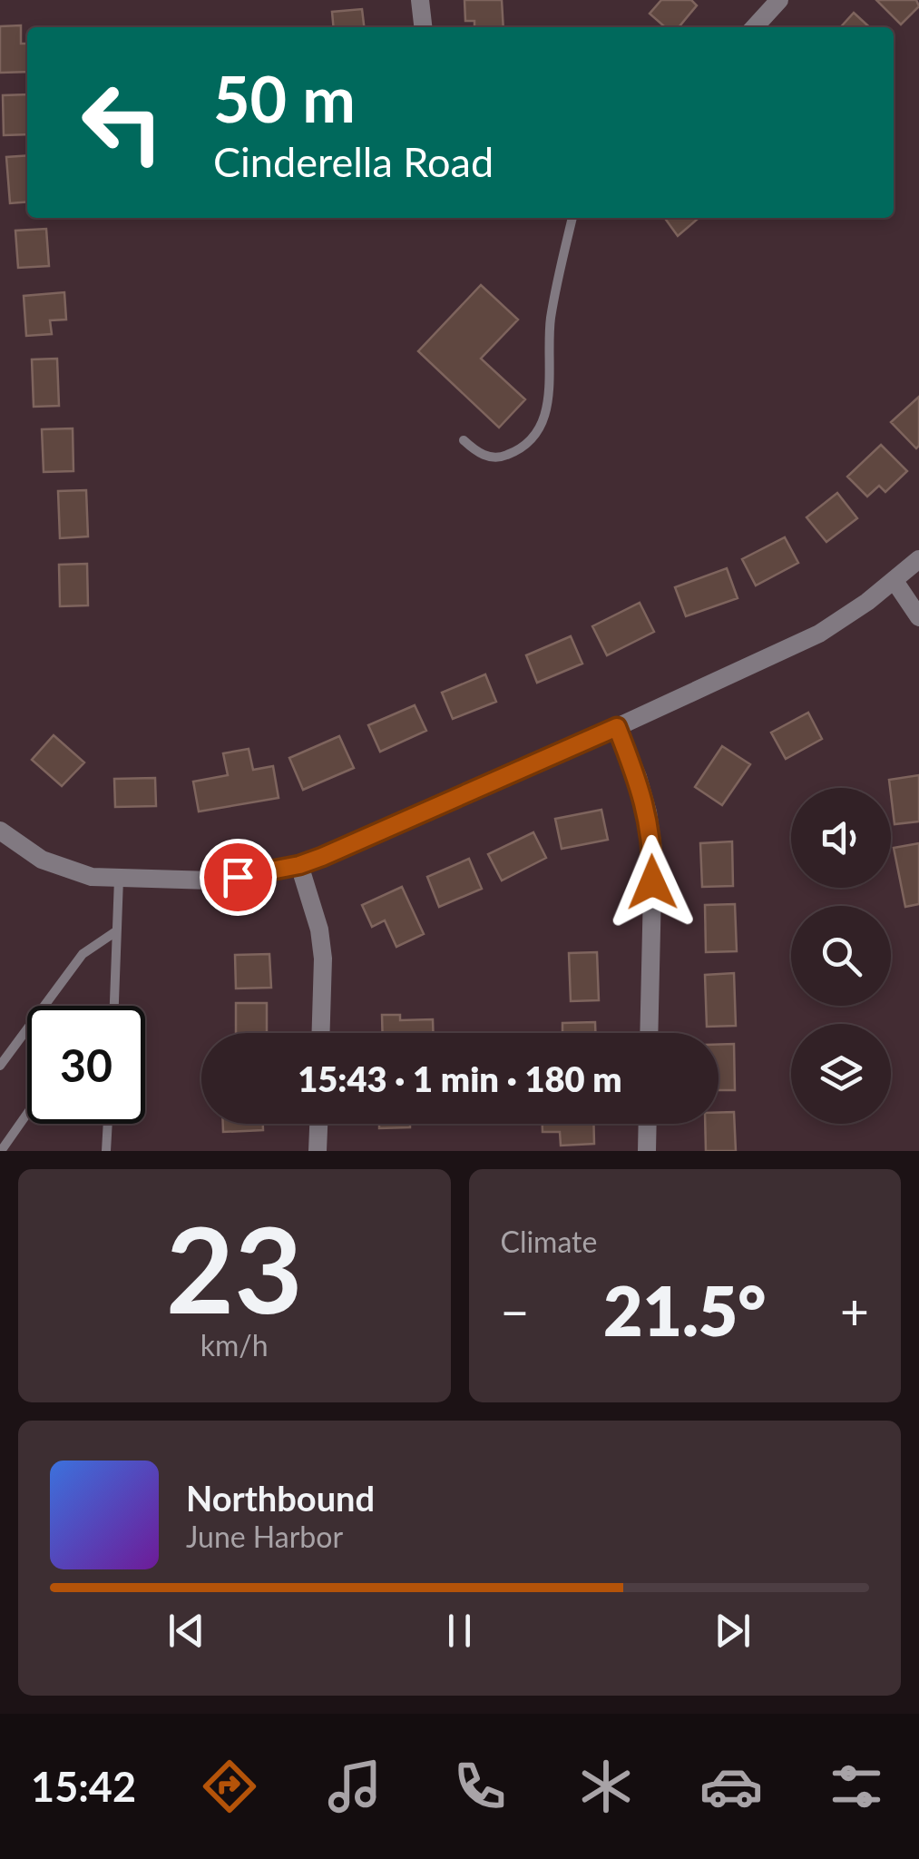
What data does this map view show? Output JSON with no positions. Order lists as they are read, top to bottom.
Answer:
{
  "page": {
    "turn": ["50 m", "Cinderella Road"],
    "limit": "30",
    "trip": "15:43 · 1 min · 180 m",
    "tile": [
      ["23", "km/h"],
      "Climate"
    ],
    "heat": ["−", "21.5°", "+"],
    "song": ["Northbound", "June Harbor"],
    "tabs": "15:42"
  }
}
